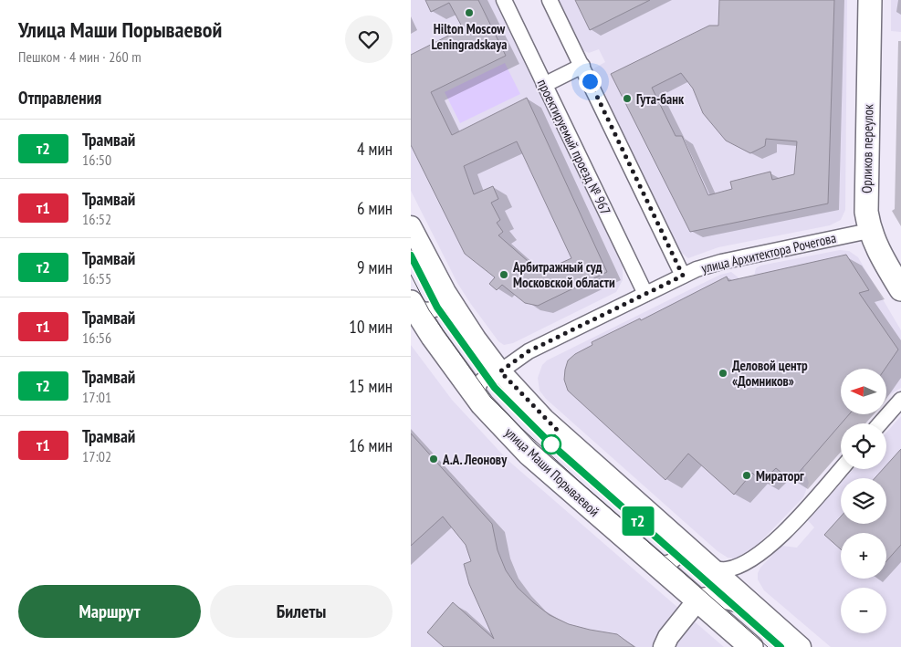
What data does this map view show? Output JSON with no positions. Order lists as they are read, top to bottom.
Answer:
{
  "streets": {
    "main road": ["Орликов переулок", "улица Маши Порываевой"],
    "street": ["проектируемый проезд № 967", "улица Архитектора Рочегова"]
  },
  "crossings": [
    ["проектируемый проезд № 967", "улица Архитектора Рочегова"],
    ["Орликов переулок", "улица Архитектора Рочегова"]
  ],
  "places": [
    "Hilton Moscow Leningradskaya",
    "Гута-банк",
    "Арбитражный суд Московской области",
    "Деловой центр «Домников»",
    "А.А. Леонову",
    "Мираторг"
  ],
  "lines": ["tram line т2"],
  "north": "left",
  "page": {
    "heading": [
      ["Улица Маши Порываевой", "Пешком · 4 мин · 260 m"],
      "Отправления"
    ],
    "on_map": "т2",
    "list": [
      {
        "mark": "т2",
        "name": "Трамвай",
        "note": "16:50",
        "value": "4 мин"
      },
      {
        "mark": "т1",
        "name": "Трамвай",
        "note": "16:52",
        "value": "6 мин"
      },
      {
        "mark": "т2",
        "name": "Трамвай",
        "note": "16:55",
        "value": "9 мин"
      },
      {
        "mark": "т1",
        "name": "Трамвай",
        "note": "16:56",
        "value": "10 мин"
      },
      {
        "mark": "т2",
        "name": "Трамвай",
        "note": "17:01",
        "value": "15 мин"
      },
      {
        "mark": "т1",
        "name": "Трамвай",
        "note": "17:02",
        "value": "16 мин"
      }
    ],
    "map_buttons": ["+", "−"],
    "buttons": ["Маршрут", "Билеты"]
  }
}
